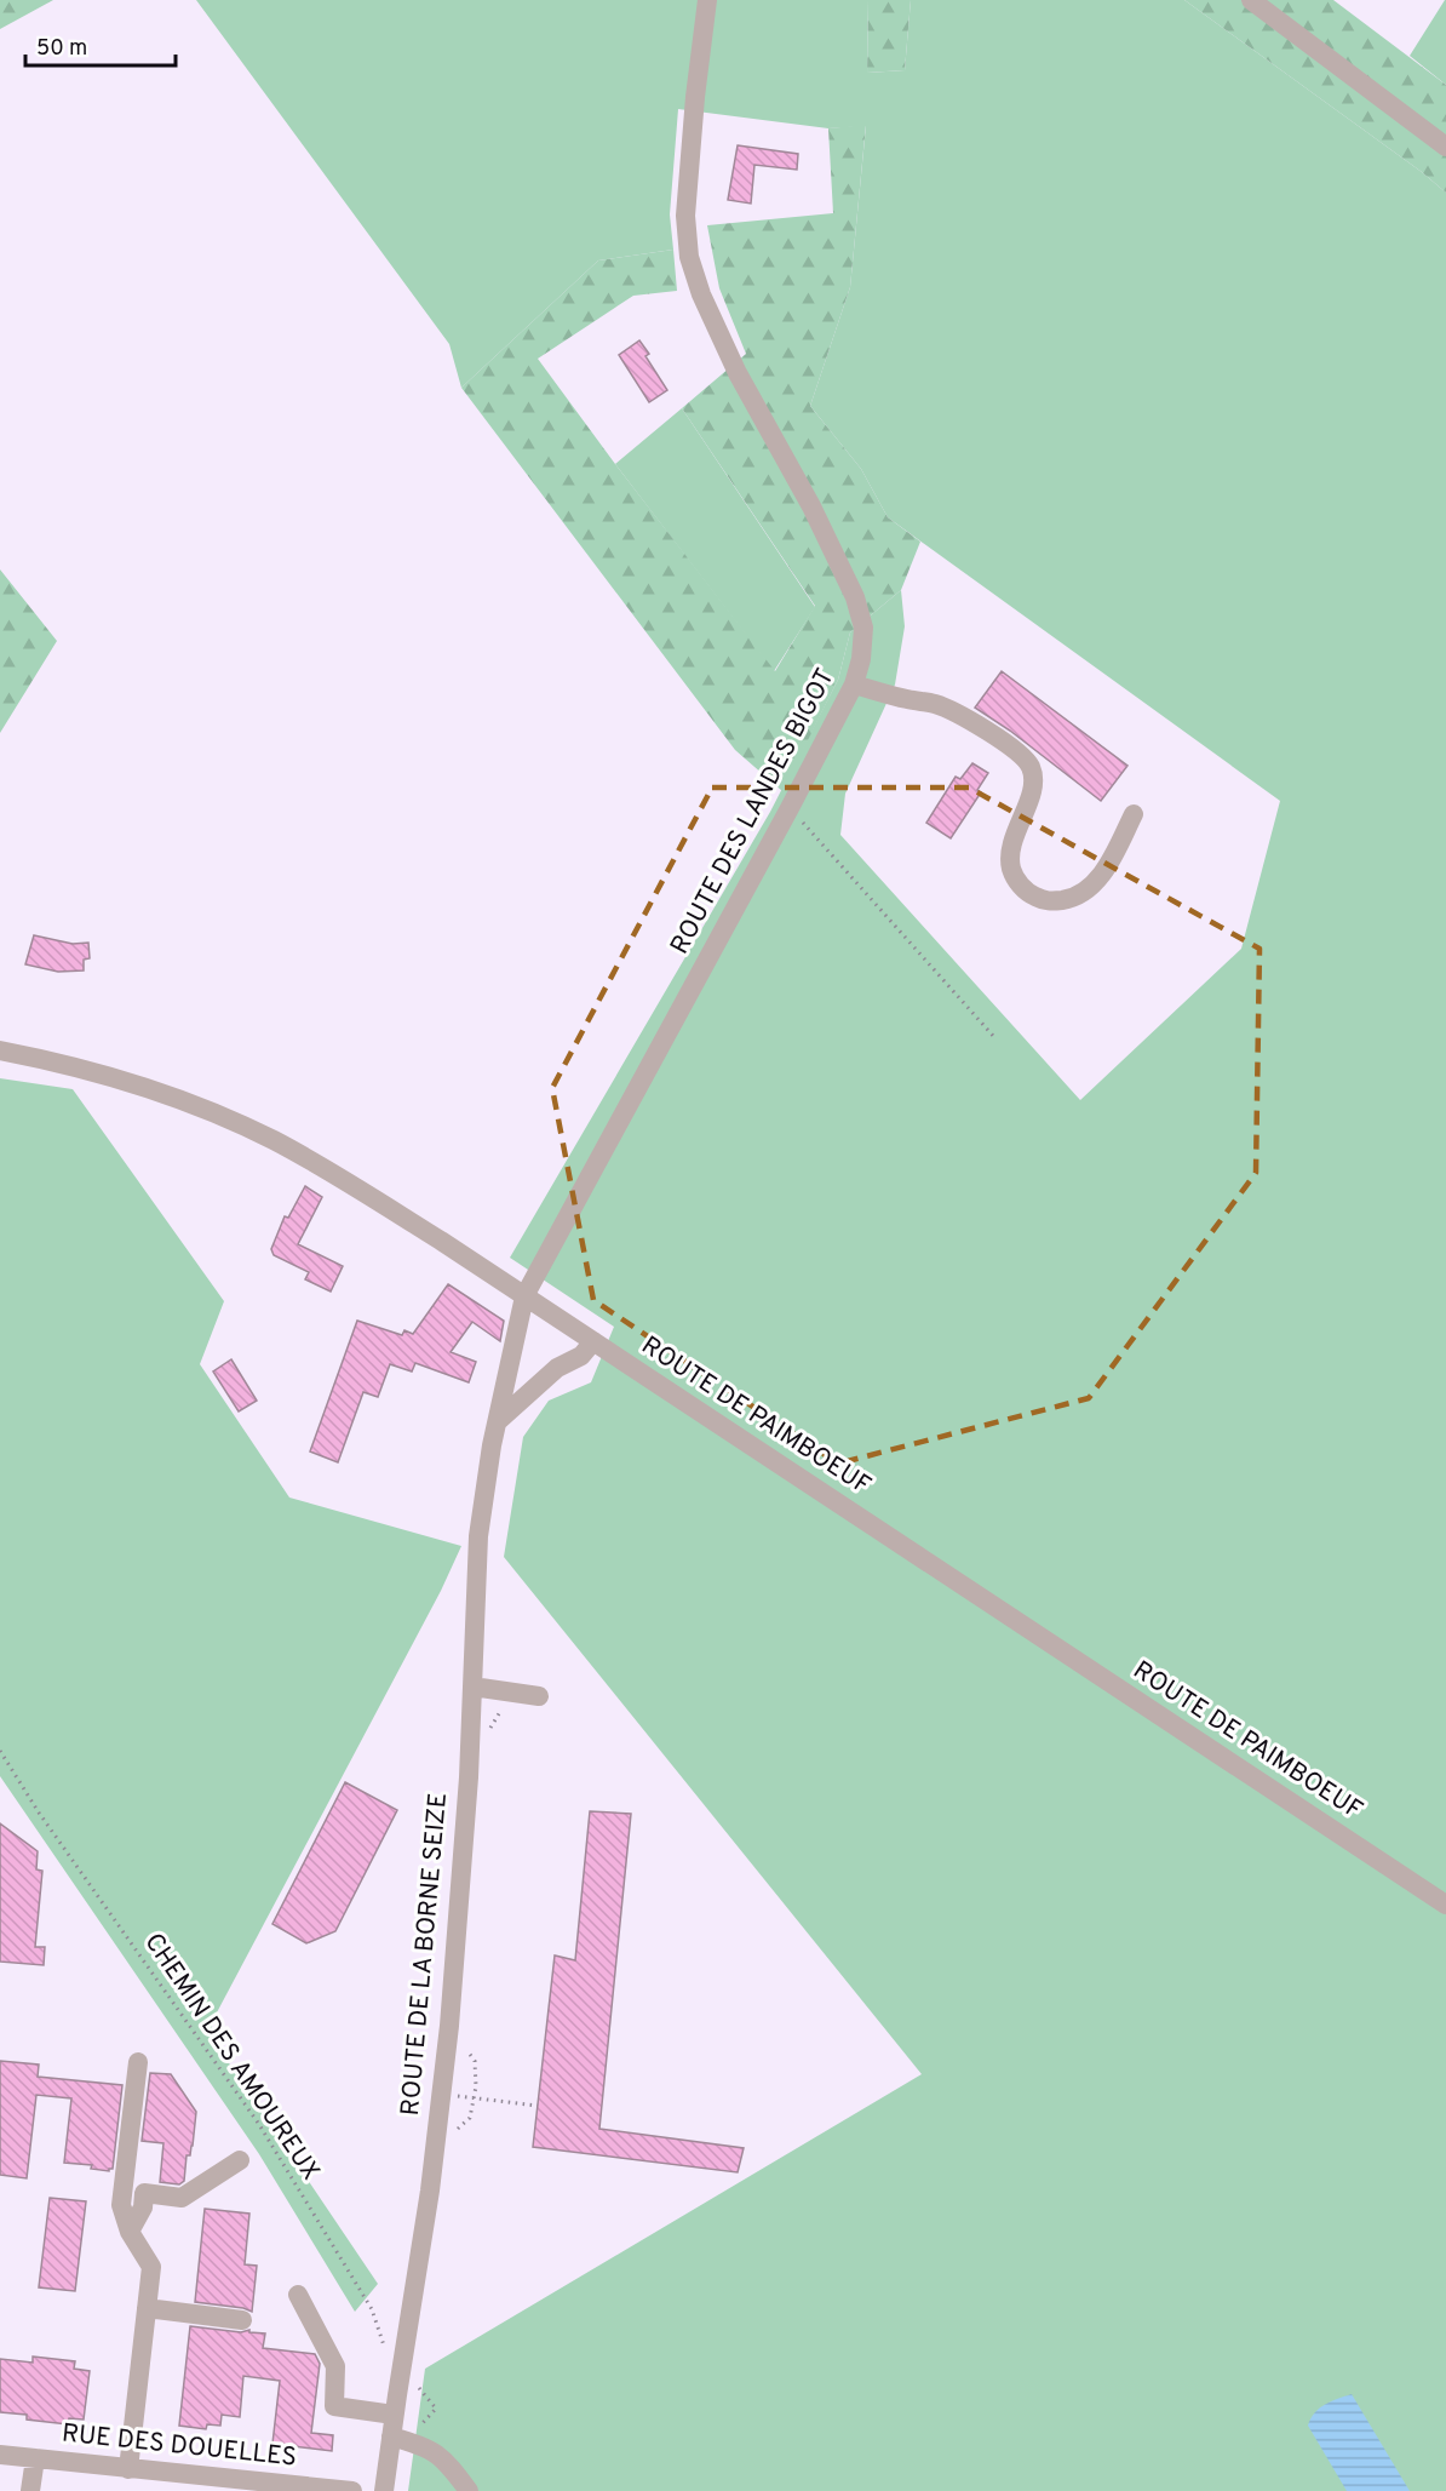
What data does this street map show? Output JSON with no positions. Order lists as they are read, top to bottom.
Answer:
{
  "streets": {
    "street": [
      "ROUTE DES LANDES BIGOT",
      "ROUTE DE PAIMBOEUF",
      "ROUTE DE LA BORNE SEIZE",
      "RUE DES DOUELLES"
    ],
    "path": ["CHEMIN DES AMOUREUX"]
  },
  "crossings": [
    ["ROUTE DES LANDES BIGOT", "ROUTE DE PAIMBOEUF"],
    ["ROUTE DES LANDES BIGOT", "ROUTE DE LA BORNE SEIZE"]
  ],
  "scale_bar": "50 m"
}
